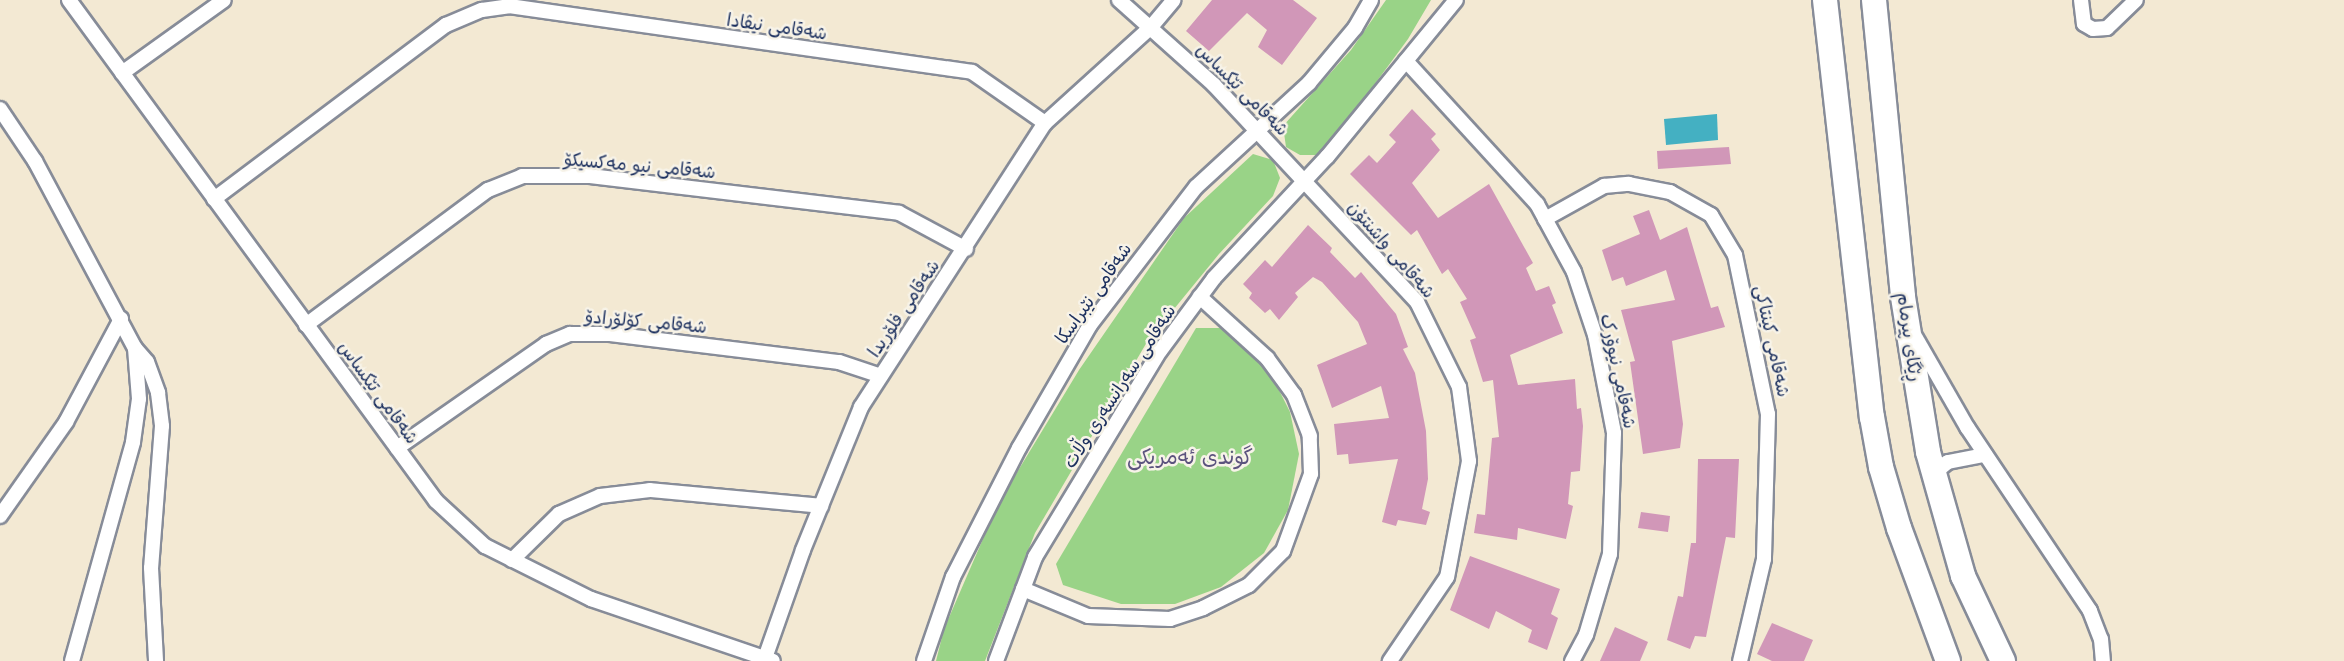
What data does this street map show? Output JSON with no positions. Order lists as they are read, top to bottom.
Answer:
{
  "streets": {
    "highway": ["ڕێگای پیرمام"],
    "street": [
      "شەقامی نیڤادا",
      "شەقامی تێکساس",
      "شەقامی نیو مەکسیکۆ",
      "شەقامی واشنتۆن",
      "شەقامی نێبراسکا",
      "شەقامی فلۆریدا",
      "شەقامی کۆلۆرادۆ",
      "شەقامی کینتاکی",
      "شەقامی نیوۆرک",
      "شەقامی سەرانسەری وڵات"
    ]
  },
  "crossings": [
    ["شەقامی نیڤادا", "شەقامی تێکساس"],
    ["شەقامی نیڤادا", "شەقامی فلۆریدا"],
    ["شەقامی تێکساس", "شەقامی نیو مەکسیکۆ"],
    ["شەقامی تێکساس", "شەقامی واشنتۆن"],
    ["شەقامی تێکساس", "شەقامی نێبراسکا"],
    ["شەقامی تێکساس", "شەقامی فلۆریدا"],
    ["شەقامی تێکساس", "شەقامی کۆلۆرادۆ"],
    ["شەقامی تێکساس", "شەقامی سەرانسەری وڵات"],
    ["شەقامی نیو مەکسیکۆ", "شەقامی فلۆریدا"],
    ["شەقامی واشنتۆن", "شەقامی سەرانسەری وڵات"],
    ["شەقامی فلۆریدا", "شەقامی کۆلۆرادۆ"],
    ["شەقامی کینتاکی", "شەقامی نیوۆرک"],
    ["شەقامی نیوۆرک", "شەقامی سەرانسەری وڵات"]
  ],
  "districts": ["گوندی ئەمریکی"]
}
